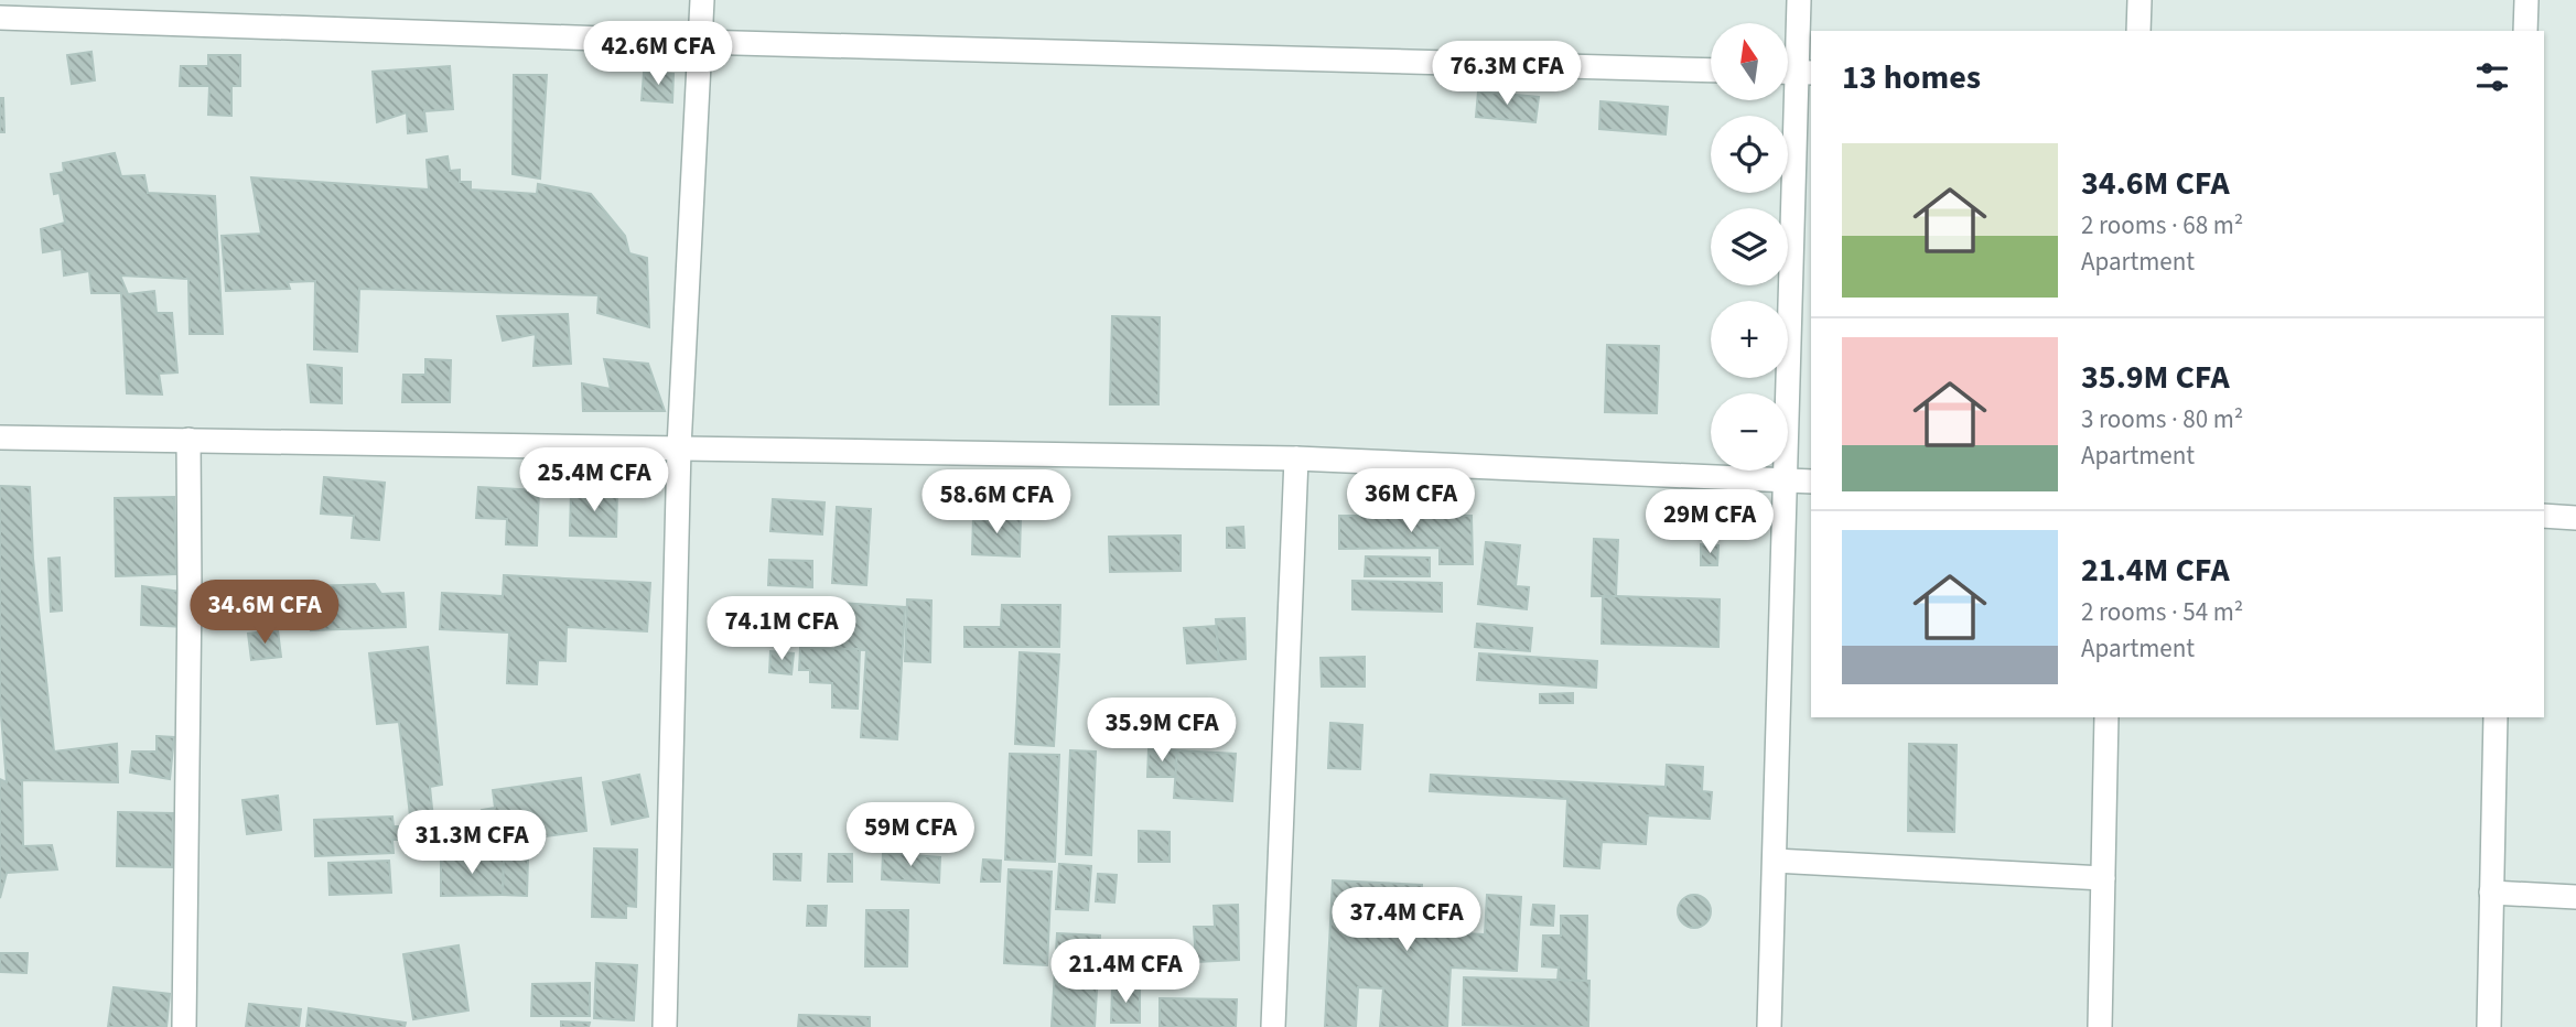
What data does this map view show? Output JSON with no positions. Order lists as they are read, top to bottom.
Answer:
{
  "north": "top",
  "page": {
    "price": [
      "42.6M CFA",
      "76.3M CFA",
      "25.4M CFA",
      "36M CFA",
      "58.6M CFA",
      "29M CFA",
      "34.6M CFA",
      "74.1M CFA",
      "35.9M CFA",
      "59M CFA",
      "31.3M CFA",
      "37.4M CFA",
      "21.4M CFA"
    ],
    "map_buttons": ["+", "−"],
    "heading": "13 homes",
    "list": [
      {
        "name": "34.6M CFA",
        "note": "2 rooms · 68 m² · Apartment"
      },
      {
        "name": "35.9M CFA",
        "note": "3 rooms · 80 m² · Apartment"
      },
      {
        "name": "21.4M CFA",
        "note": "2 rooms · 54 m² · Apartment"
      }
    ]
  }
}
